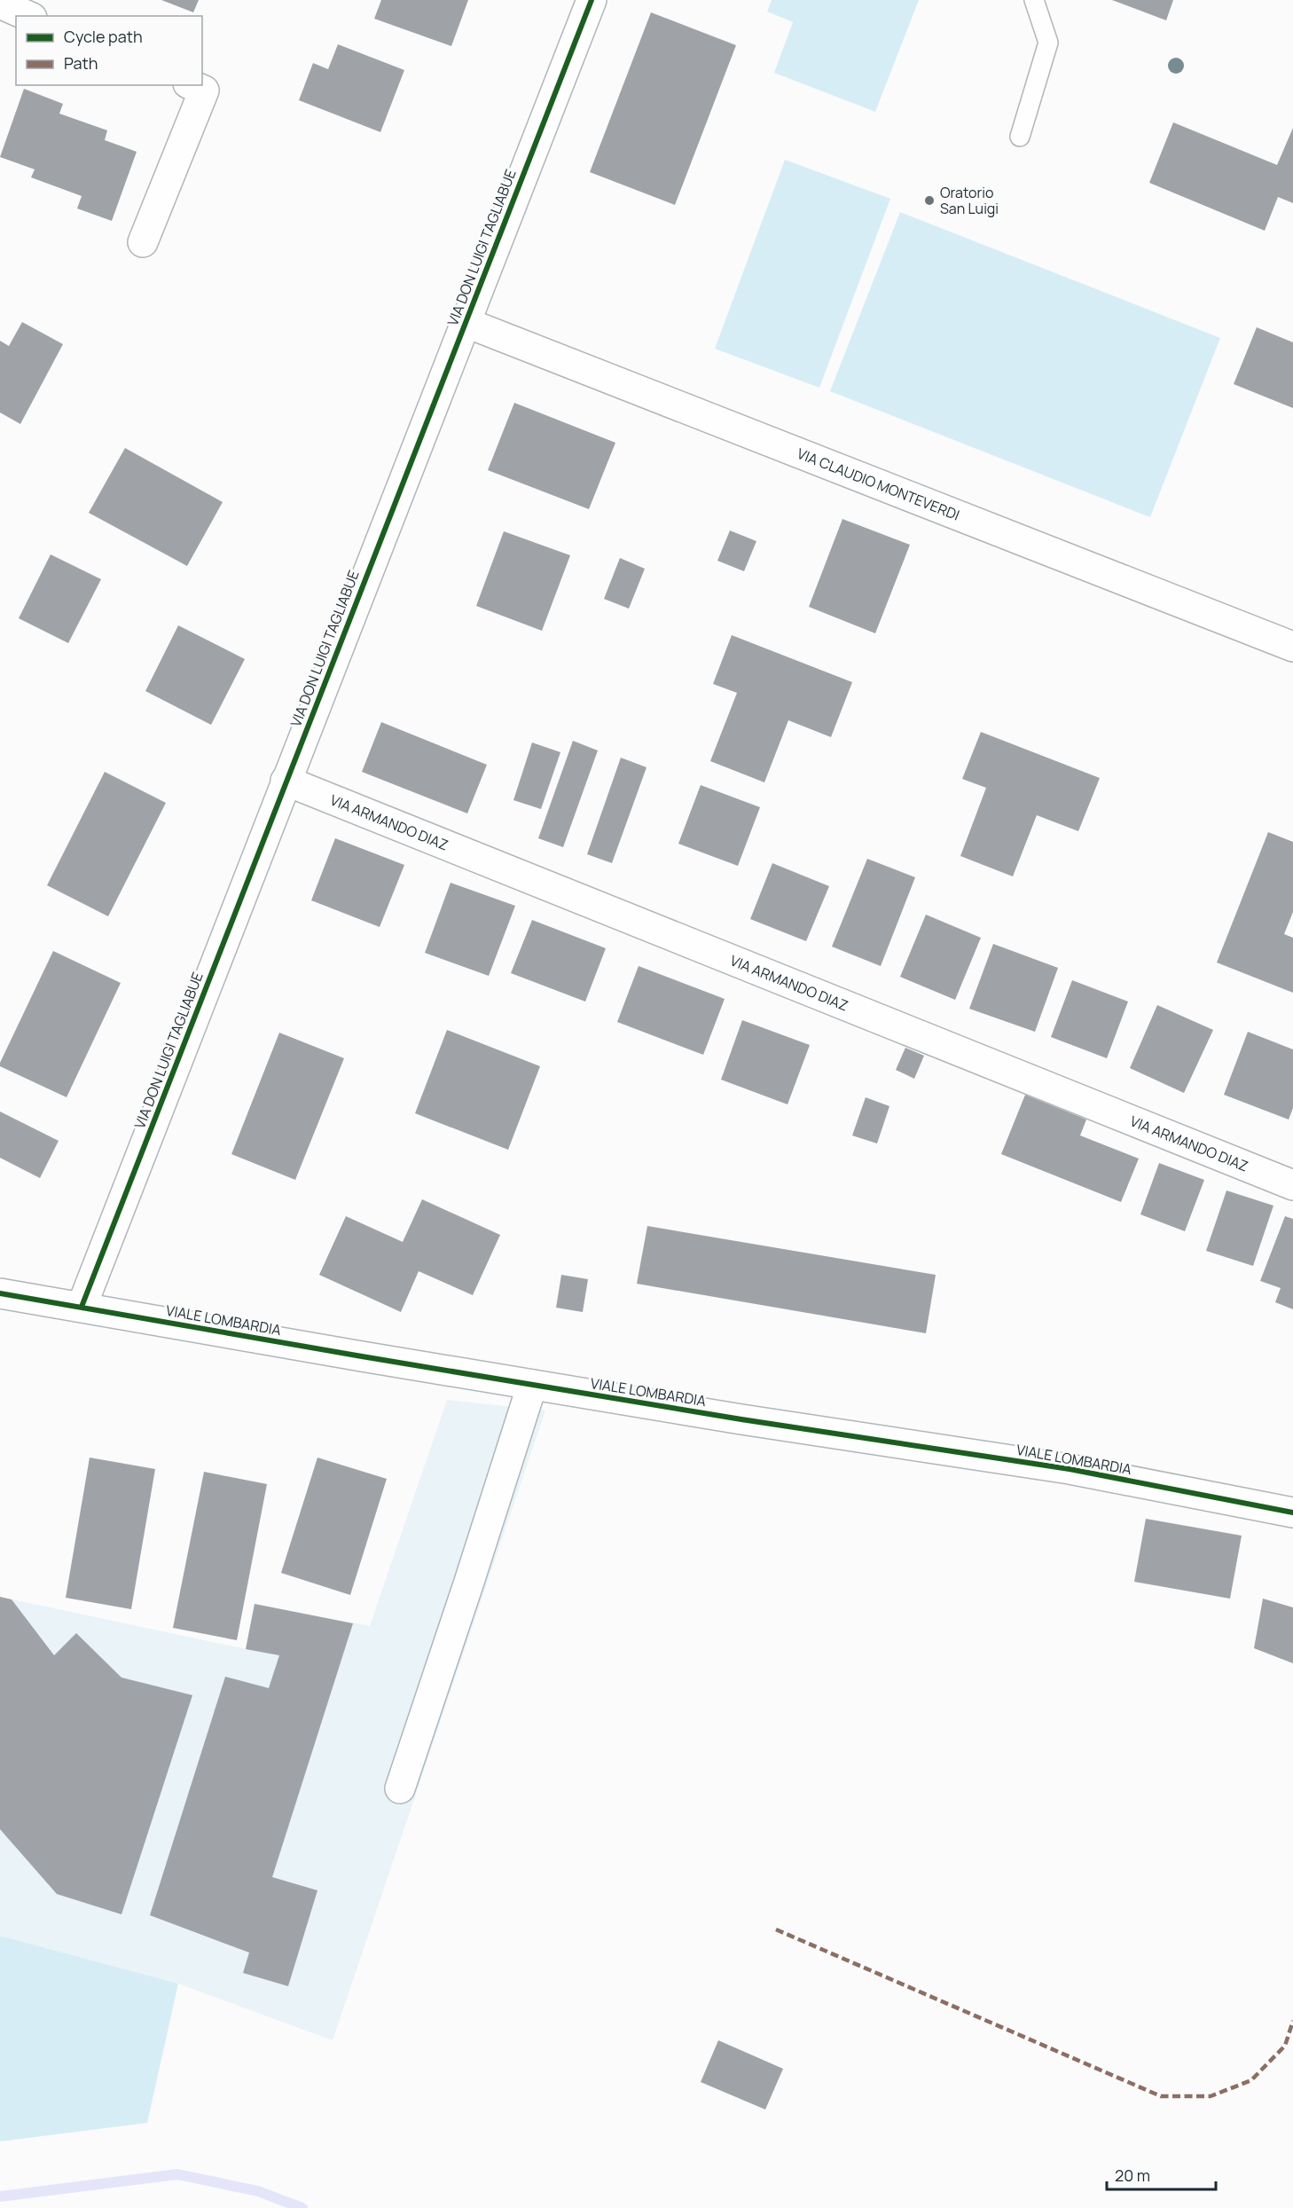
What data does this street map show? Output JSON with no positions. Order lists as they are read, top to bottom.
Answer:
{
  "streets": {
    "street": [
      "VIA DON LUIGI TAGLIABUE",
      "VIA CLAUDIO MONTEVERDI",
      "VIA ARMANDO DIAZ",
      "VIALE LOMBARDIA"
    ]
  },
  "crossings": [
    ["VIA DON LUIGI TAGLIABUE", "VIA CLAUDIO MONTEVERDI"],
    ["VIA DON LUIGI TAGLIABUE", "VIA ARMANDO DIAZ"],
    ["VIA DON LUIGI TAGLIABUE", "VIALE LOMBARDIA"]
  ],
  "places": ["Oratorio San Luigi"],
  "legend": ["Cycle path", "Path"],
  "scale_bar": "20 m"
}
